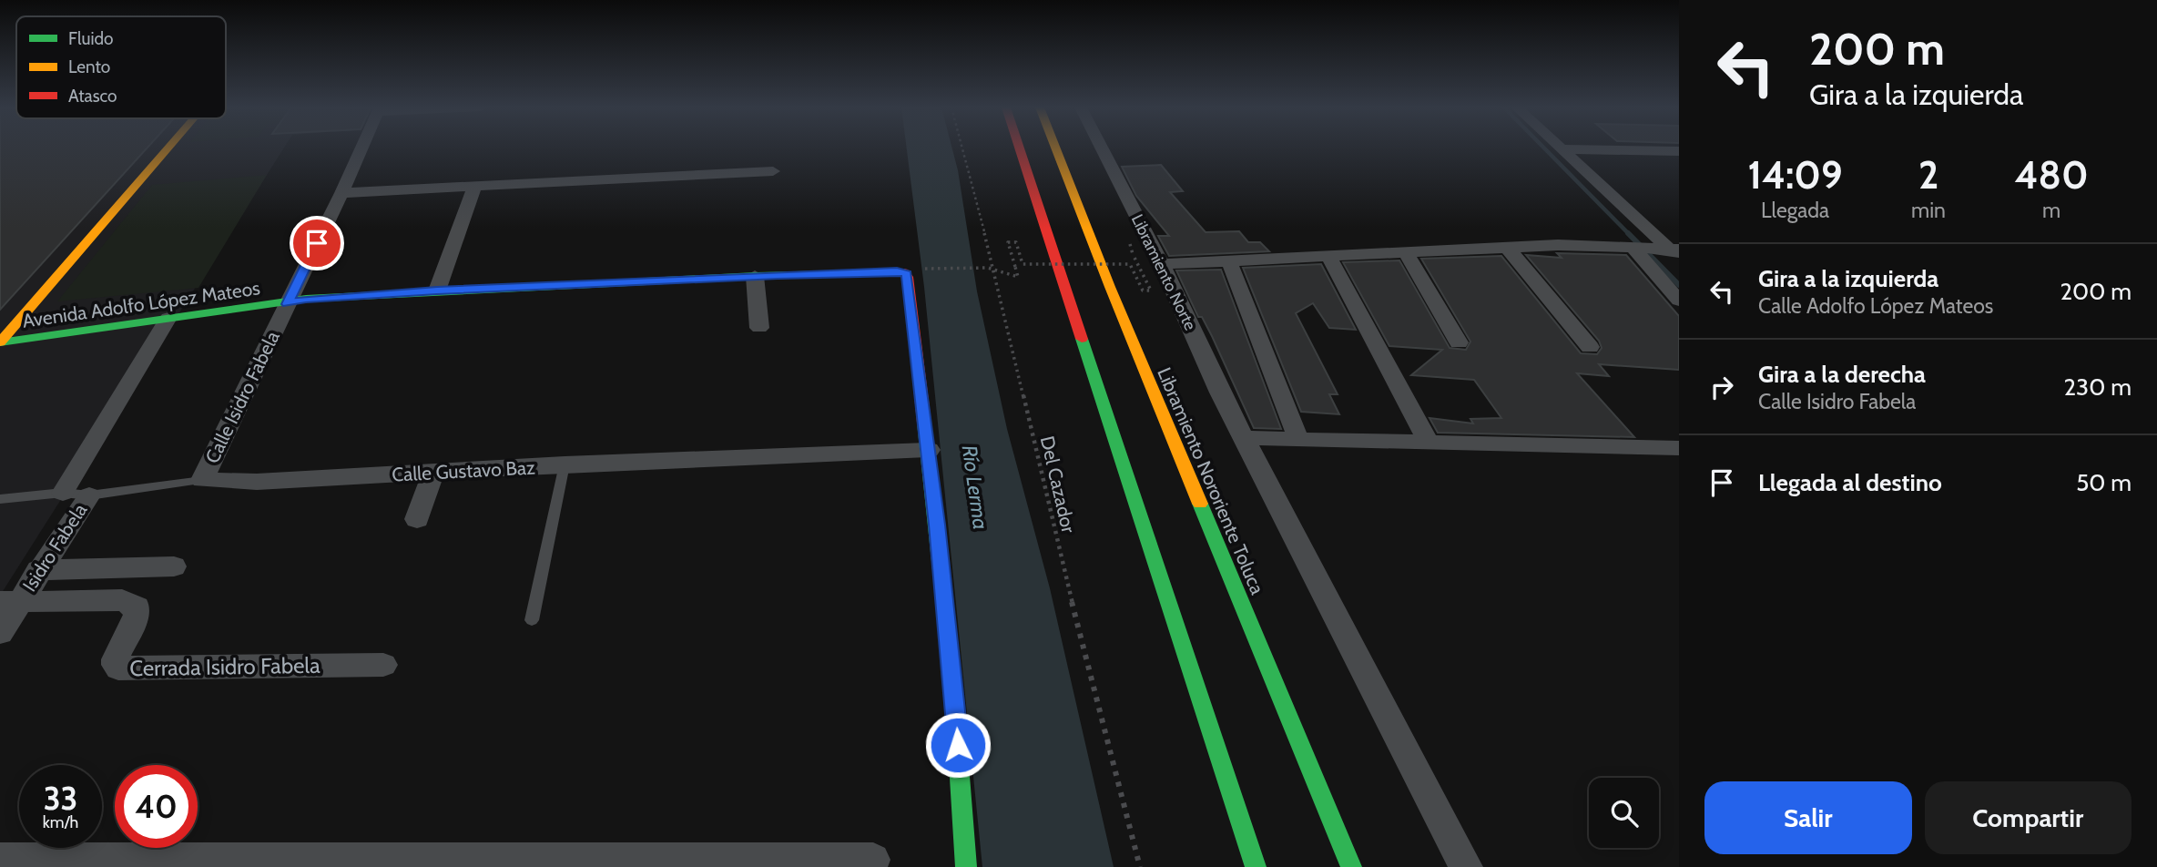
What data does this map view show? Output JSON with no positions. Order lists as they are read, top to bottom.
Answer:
{
  "streets": {
    "main road": ["Avenida Adolfo López Mateos", "Libramiento Nororiente Toluca"],
    "street": [
      "Libramiento Norte",
      "Calle Isidro Fabela",
      "Calle Gustavo Baz",
      "Isidro Fabela",
      "Cerrada Isidro Fabela"
    ],
    "path": ["Del Cazador"]
  },
  "crossings": [
    ["Avenida Adolfo López Mateos", "Calle Isidro Fabela"],
    ["Avenida Adolfo López Mateos", "Isidro Fabela"],
    ["Calle Isidro Fabela", "Calle Gustavo Baz"],
    ["Calle Gustavo Baz", "Isidro Fabela"],
    ["Isidro Fabela", "Cerrada Isidro Fabela"]
  ],
  "water": ["Río Lerma"],
  "legend": ["Fluido", "Lento", "Atasco"],
  "page": {
    "turn": ["200 m", "Gira a la izquierda"],
    "eta": [
      "14:09",
      "Llegada",
      "2",
      "min",
      "480",
      "m"
    ],
    "list": [
      {
        "name": "Gira a la izquierda",
        "note": "Calle Adolfo López Mateos",
        "value": "200 m"
      },
      {
        "name": "Gira a la derecha",
        "note": "Calle Isidro Fabela",
        "value": "230 m"
      },
      {
        "name": "Llegada al destino",
        "value": "50 m"
      }
    ],
    "speed": "33 km/h",
    "limit": "40",
    "buttons": ["Salir", "Compartir"]
  }
}
